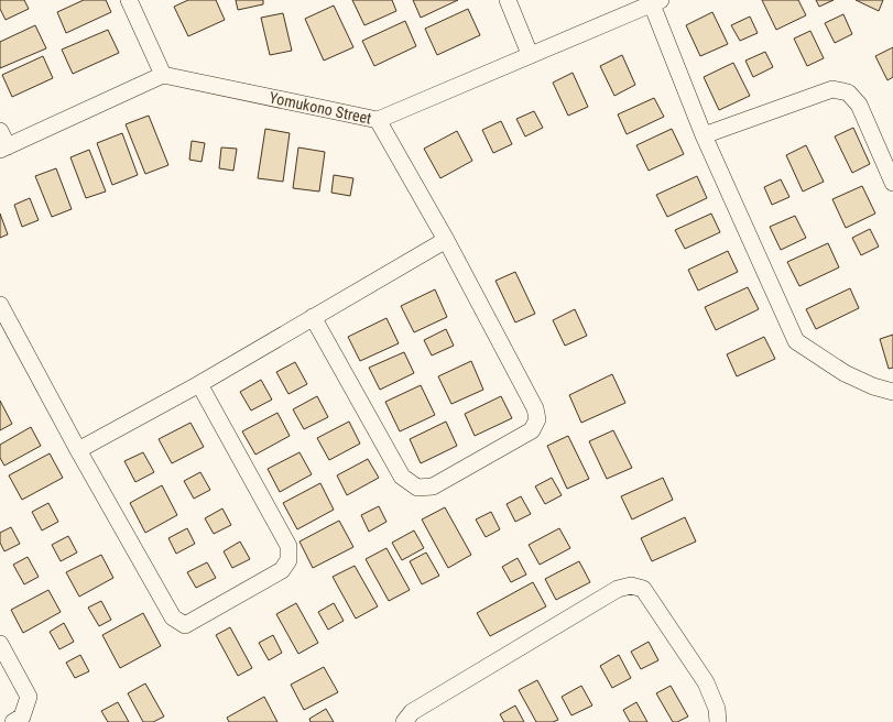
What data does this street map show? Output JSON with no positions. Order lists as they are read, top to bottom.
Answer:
{
  "streets": {
    "street": ["Yomukono Street"]
  }
}
